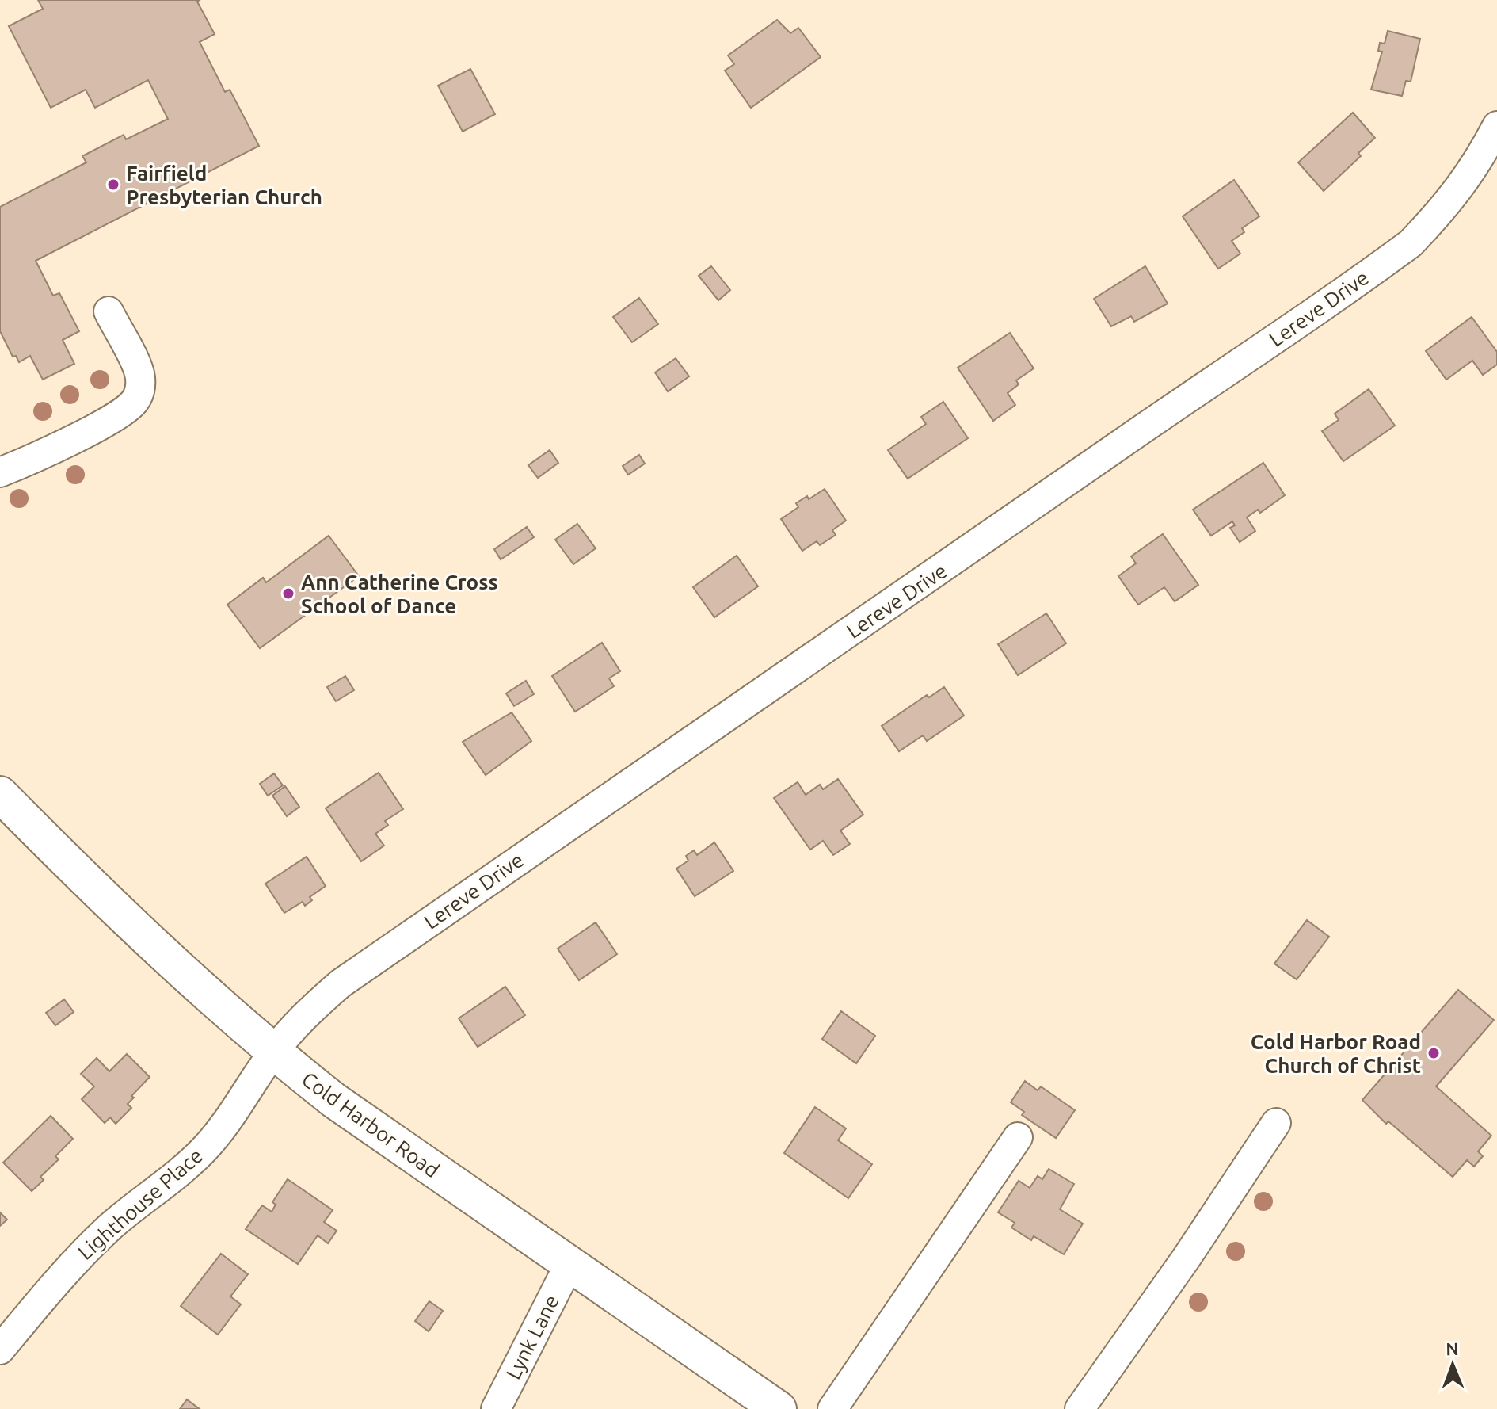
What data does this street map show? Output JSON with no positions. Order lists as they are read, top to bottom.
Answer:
{
  "streets": {
    "main road": ["Cold Harbor Road"],
    "street": ["Lereve Drive", "Lighthouse Place", "Lynk Lane"]
  },
  "crossings": [
    ["Lereve Drive", "Cold Harbor Road"],
    ["Lereve Drive", "Lighthouse Place"],
    ["Cold Harbor Road", "Lighthouse Place"],
    ["Cold Harbor Road", "Lynk Lane"]
  ],
  "places": ["Fairfield Presbyterian Church", "Ann Catherine Cross School of Dance", "Cold Harbor Road Church of Christ"],
  "north": "top"
}
